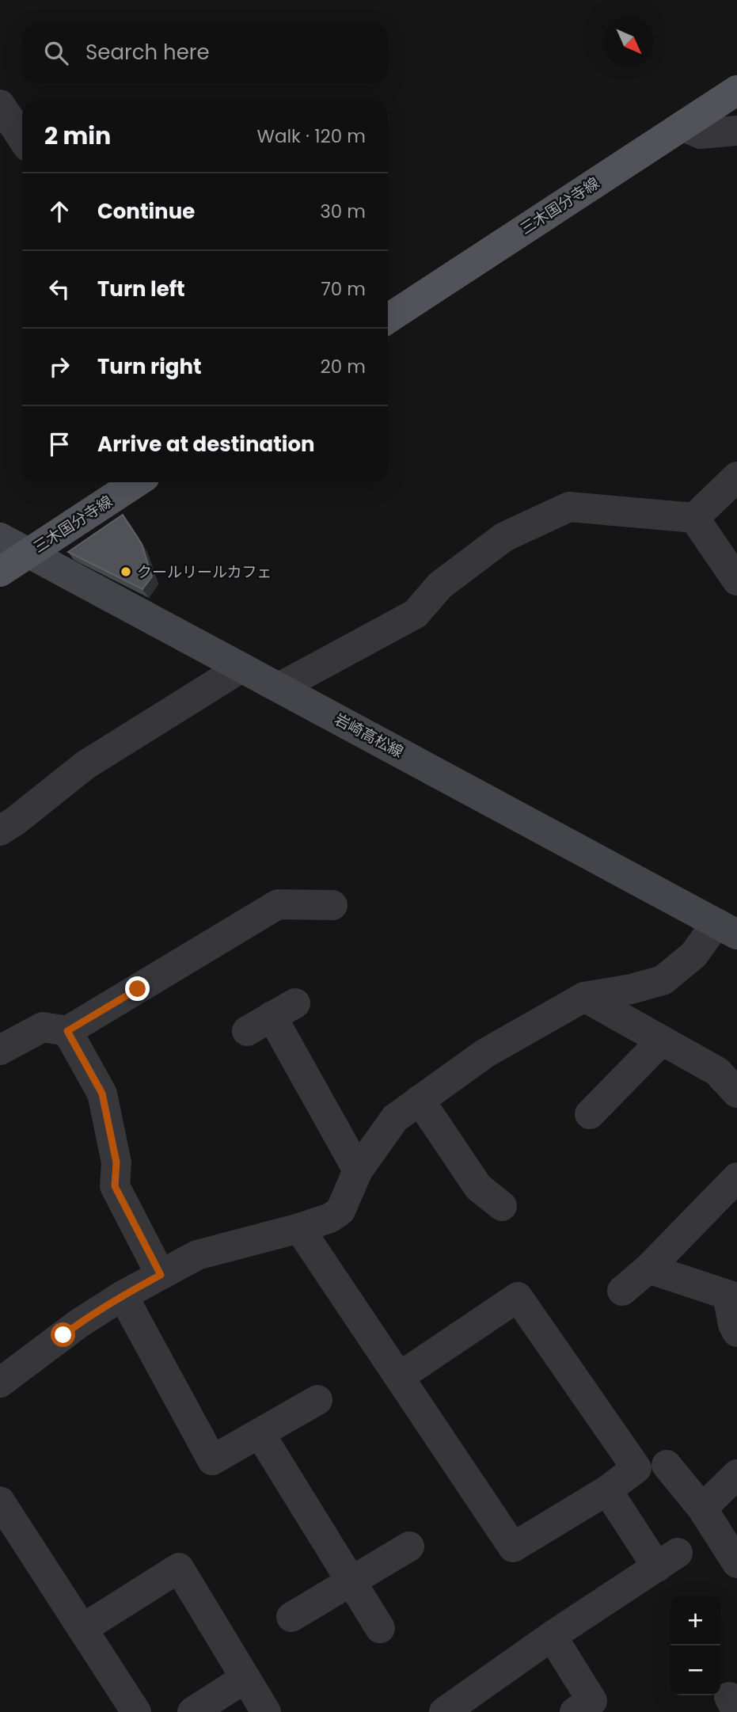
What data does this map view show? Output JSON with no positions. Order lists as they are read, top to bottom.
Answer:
{
  "streets": {
    "main road": ["三木国分寺線", "岩崎高松線"]
  },
  "crossings": [
    ["三木国分寺線", "岩崎高松線"]
  ],
  "places": ["クールリールカフェ"],
  "north": "bottom right",
  "page": {
    "search": "Search here",
    "heading": ["2 min", "Walk · 120 m"],
    "list": [
      ["Continue", "30 m"],
      ["Turn left", "70 m"],
      ["Turn right", "20 m"],
      "Arrive at destination"
    ],
    "map_buttons": ["+", "−"]
  }
}
